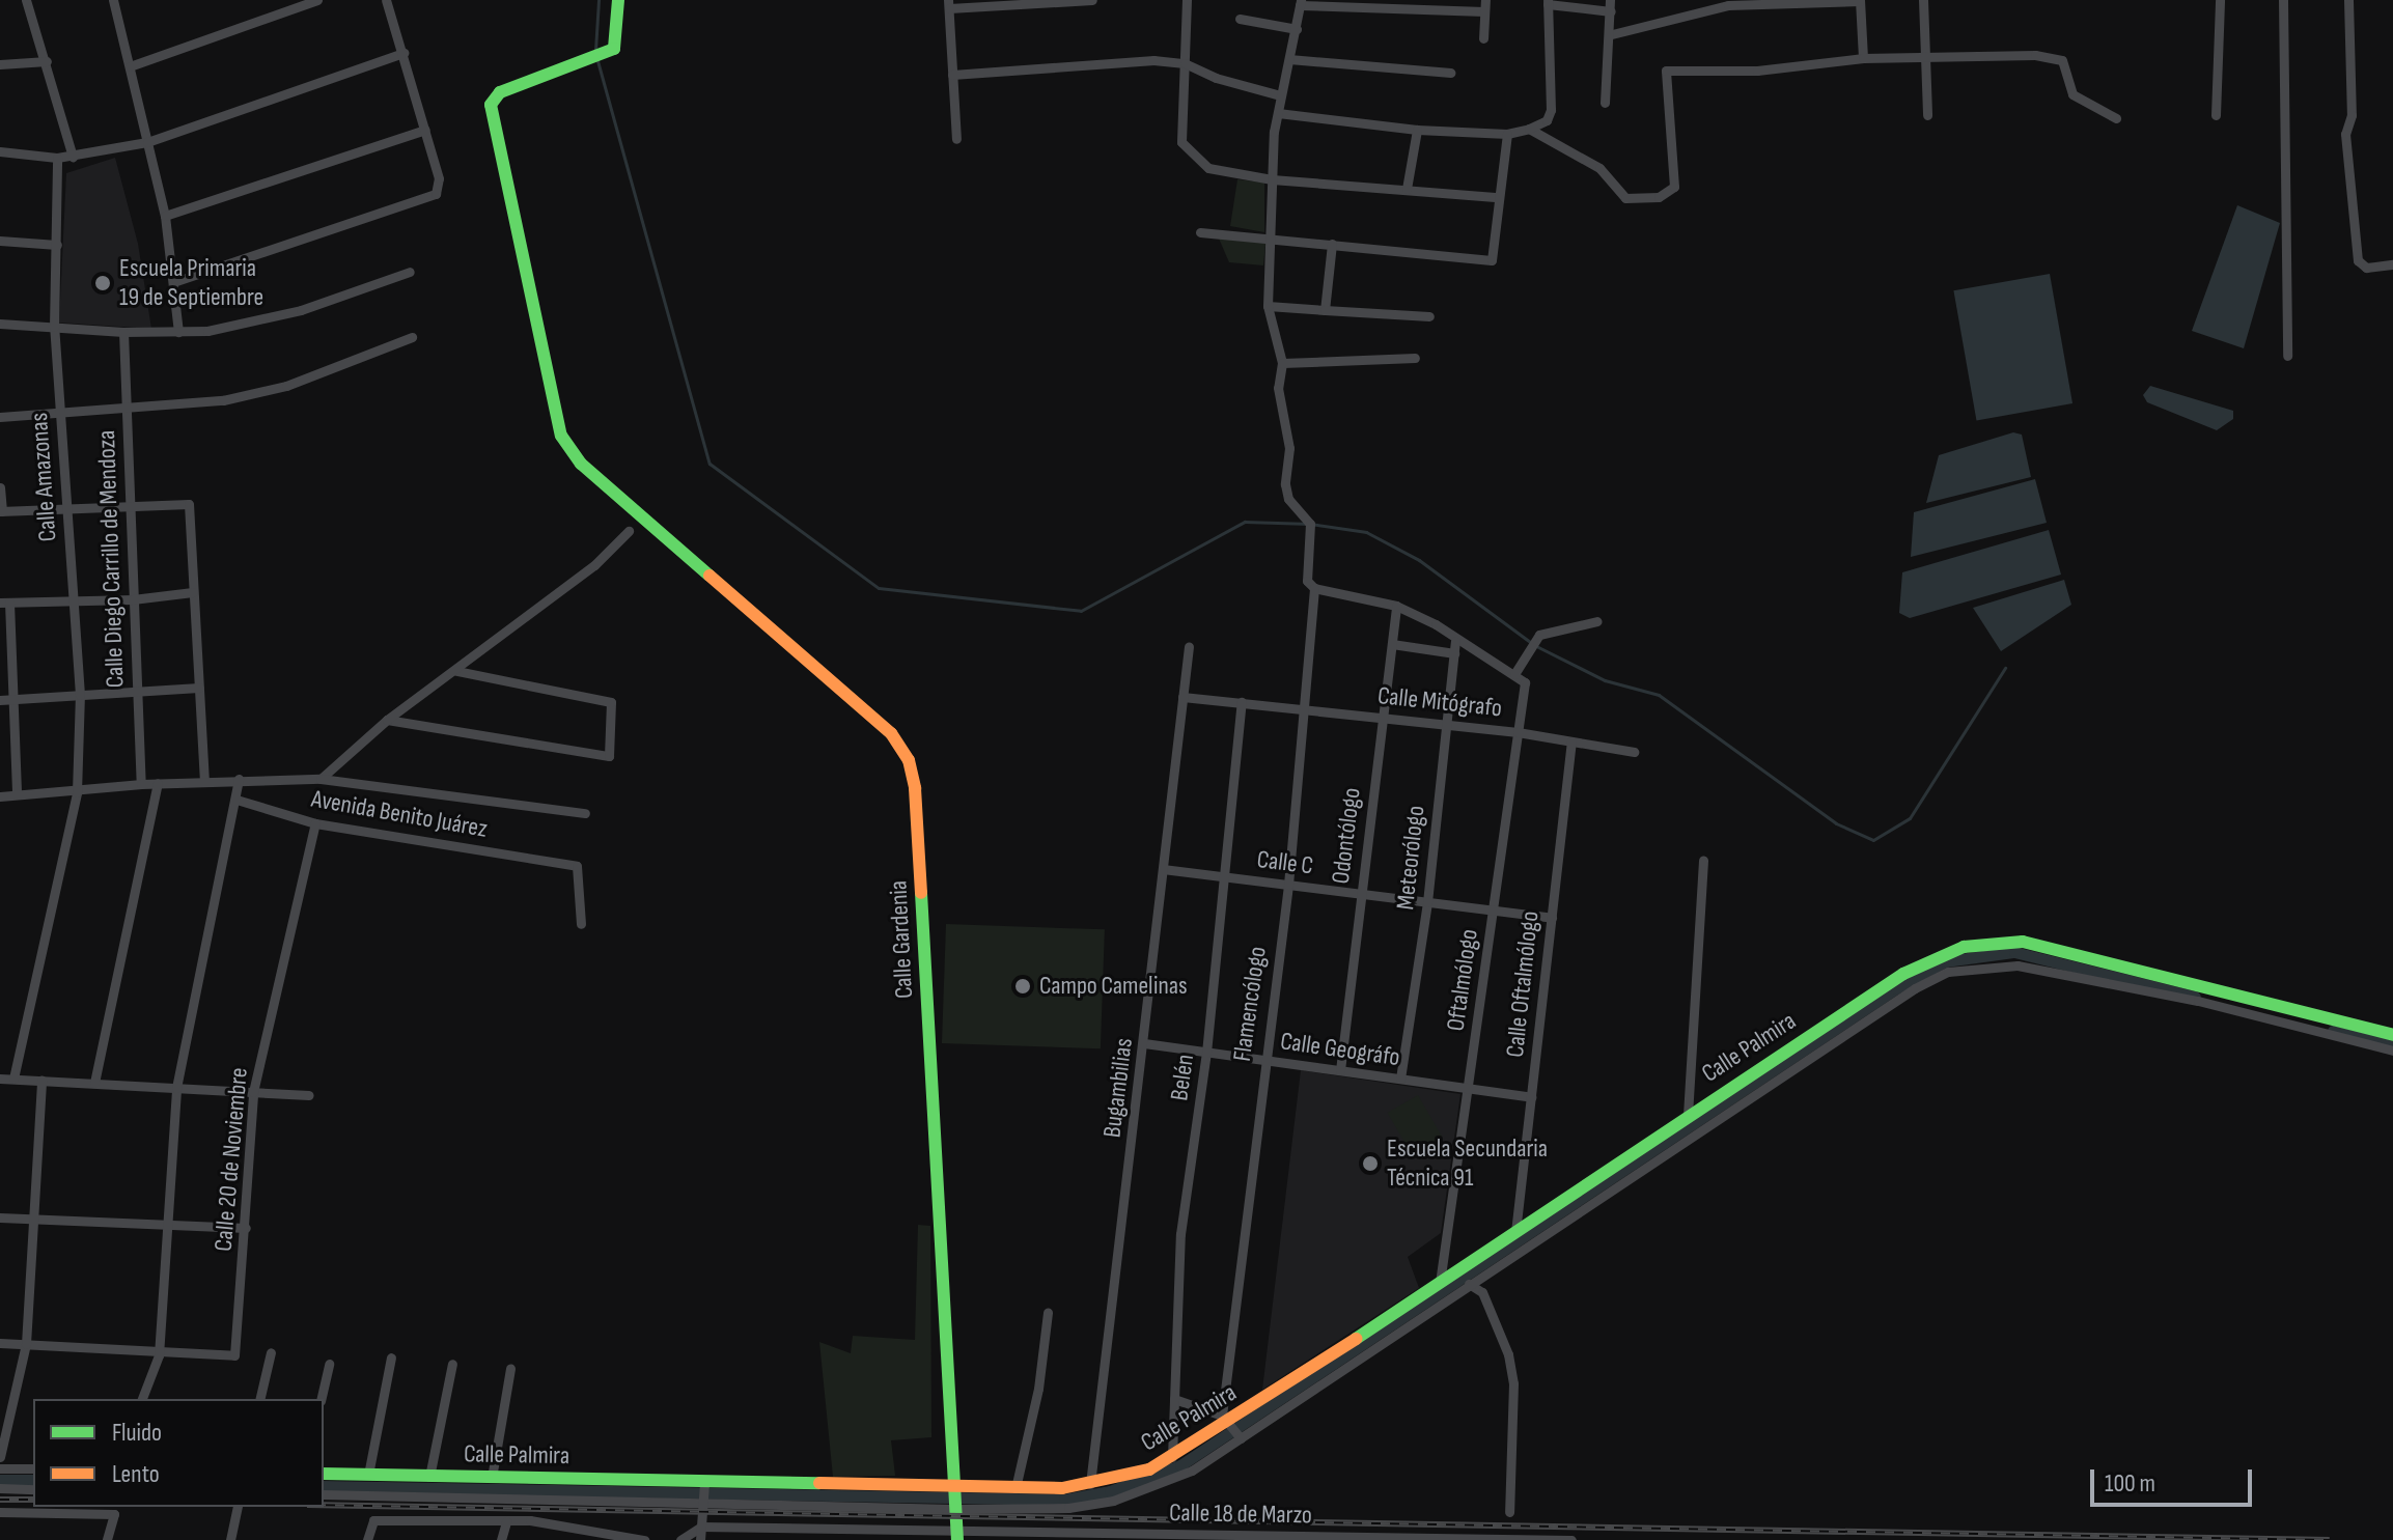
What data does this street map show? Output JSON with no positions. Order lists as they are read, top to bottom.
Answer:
{
  "streets": {
    "street": [
      "Calle Amazonas",
      "Calle Diego Carrillo de Mendoza",
      "Calle Mitógrafo",
      "Avenida Benito Juárez",
      "Odontólogo",
      "Meteorólogo",
      "Calle C",
      "Calle Gardenia",
      "Oftalmólogo",
      "Calle Oftalmólogo",
      "Flamencólogo",
      "Calle Palmira",
      "Calle Geográfo",
      "Belén",
      "Bugambilias",
      "Calle 20 de Noviembre",
      "Calle 18 de Marzo"
    ]
  },
  "crossings": [
    ["Calle Amazonas", "Avenida Benito Juárez"],
    ["Calle Diego Carrillo de Mendoza", "Avenida Benito Juárez"],
    ["Calle Mitógrafo", "Odontólogo"],
    ["Calle Mitógrafo", "Meteorólogo"],
    ["Calle Mitógrafo", "Oftalmólogo"],
    ["Calle Mitógrafo", "Calle Oftalmólogo"],
    ["Calle Mitógrafo", "Flamencólogo"],
    ["Calle Mitógrafo", "Belén"],
    ["Calle Mitógrafo", "Bugambilias"],
    ["Avenida Benito Juárez", "Calle 20 de Noviembre"],
    ["Odontólogo", "Calle C"],
    ["Odontólogo", "Calle Geográfo"],
    ["Meteorólogo", "Calle C"],
    ["Meteorólogo", "Calle Geográfo"],
    ["Calle C", "Oftalmólogo"],
    ["Calle C", "Calle Oftalmólogo"],
    ["Calle C", "Flamencólogo"],
    ["Calle C", "Belén"],
    ["Calle C", "Bugambilias"],
    ["Calle Gardenia", "Calle Palmira"],
    ["Calle Gardenia", "Calle 18 de Marzo"],
    ["Oftalmólogo", "Calle Palmira"],
    ["Oftalmólogo", "Calle Geográfo"],
    ["Calle Oftalmólogo", "Calle Palmira"],
    ["Calle Oftalmólogo", "Calle Geográfo"],
    ["Flamencólogo", "Calle Palmira"],
    ["Flamencólogo", "Calle Geográfo"],
    ["Calle Palmira", "Belén"],
    ["Calle Palmira", "Bugambilias"],
    ["Calle Geográfo", "Belén"],
    ["Calle Geográfo", "Bugambilias"]
  ],
  "places": ["Escuela Primaria 19 de Septiembre", "Campo Camelinas", "Escuela Secundaria Técnica 91"],
  "legend": ["Fluido", "Lento"],
  "scale_bar": "100 m"
}
